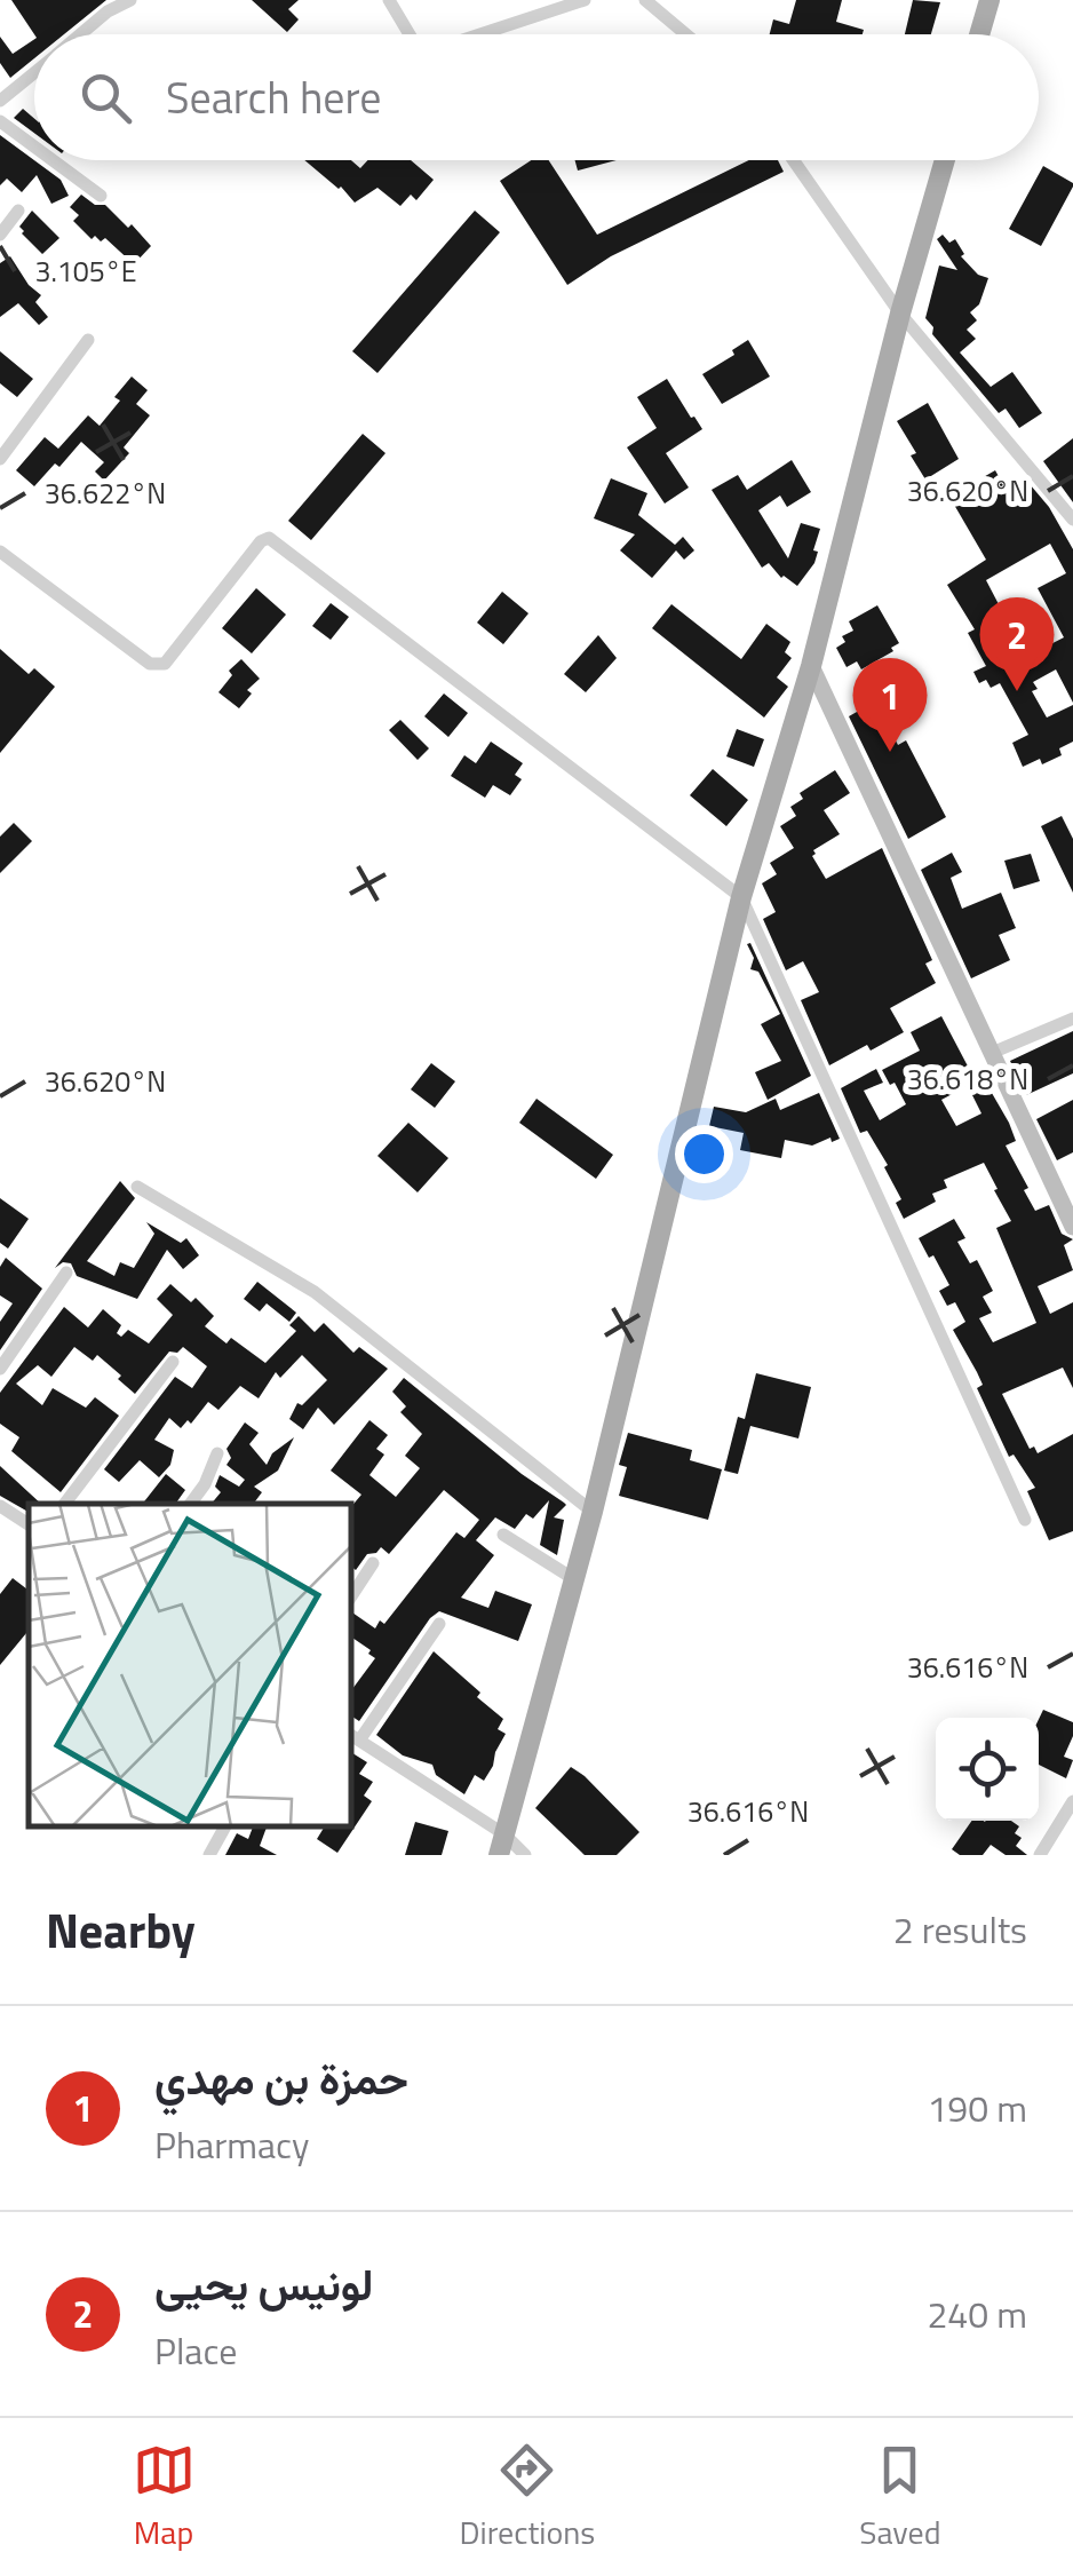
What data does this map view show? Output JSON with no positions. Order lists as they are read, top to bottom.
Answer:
{
  "page": {
    "search": "Search here",
    "pins": ["2", "1"],
    "heading": ["Nearby", "2 results"],
    "list": [
      {
        "mark": "1",
        "name": "حمزة بن مهدي",
        "note": "Pharmacy",
        "value": "190 m"
      },
      {
        "mark": "2",
        "name": "لونيس يحيى",
        "note": "Place",
        "value": "240 m"
      }
    ],
    "nav": ["Map", "Directions", "Saved"]
  },
  "coordinates": [
    "3.105°E",
    "36.620°N",
    "36.622°N",
    "36.618°N",
    "36.616°N"
  ]
}
